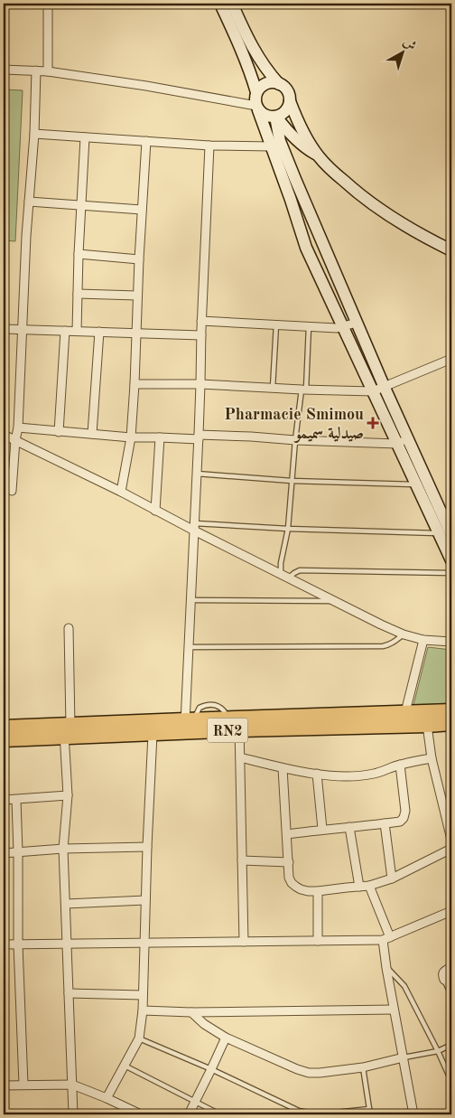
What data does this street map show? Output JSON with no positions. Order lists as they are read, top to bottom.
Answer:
{
  "streets": {
    "highway": ["RN2"]
  },
  "places": {
    "health": ["Pharmacie Smimou صيدلية سميمو"]
  },
  "north": "top right"
}
